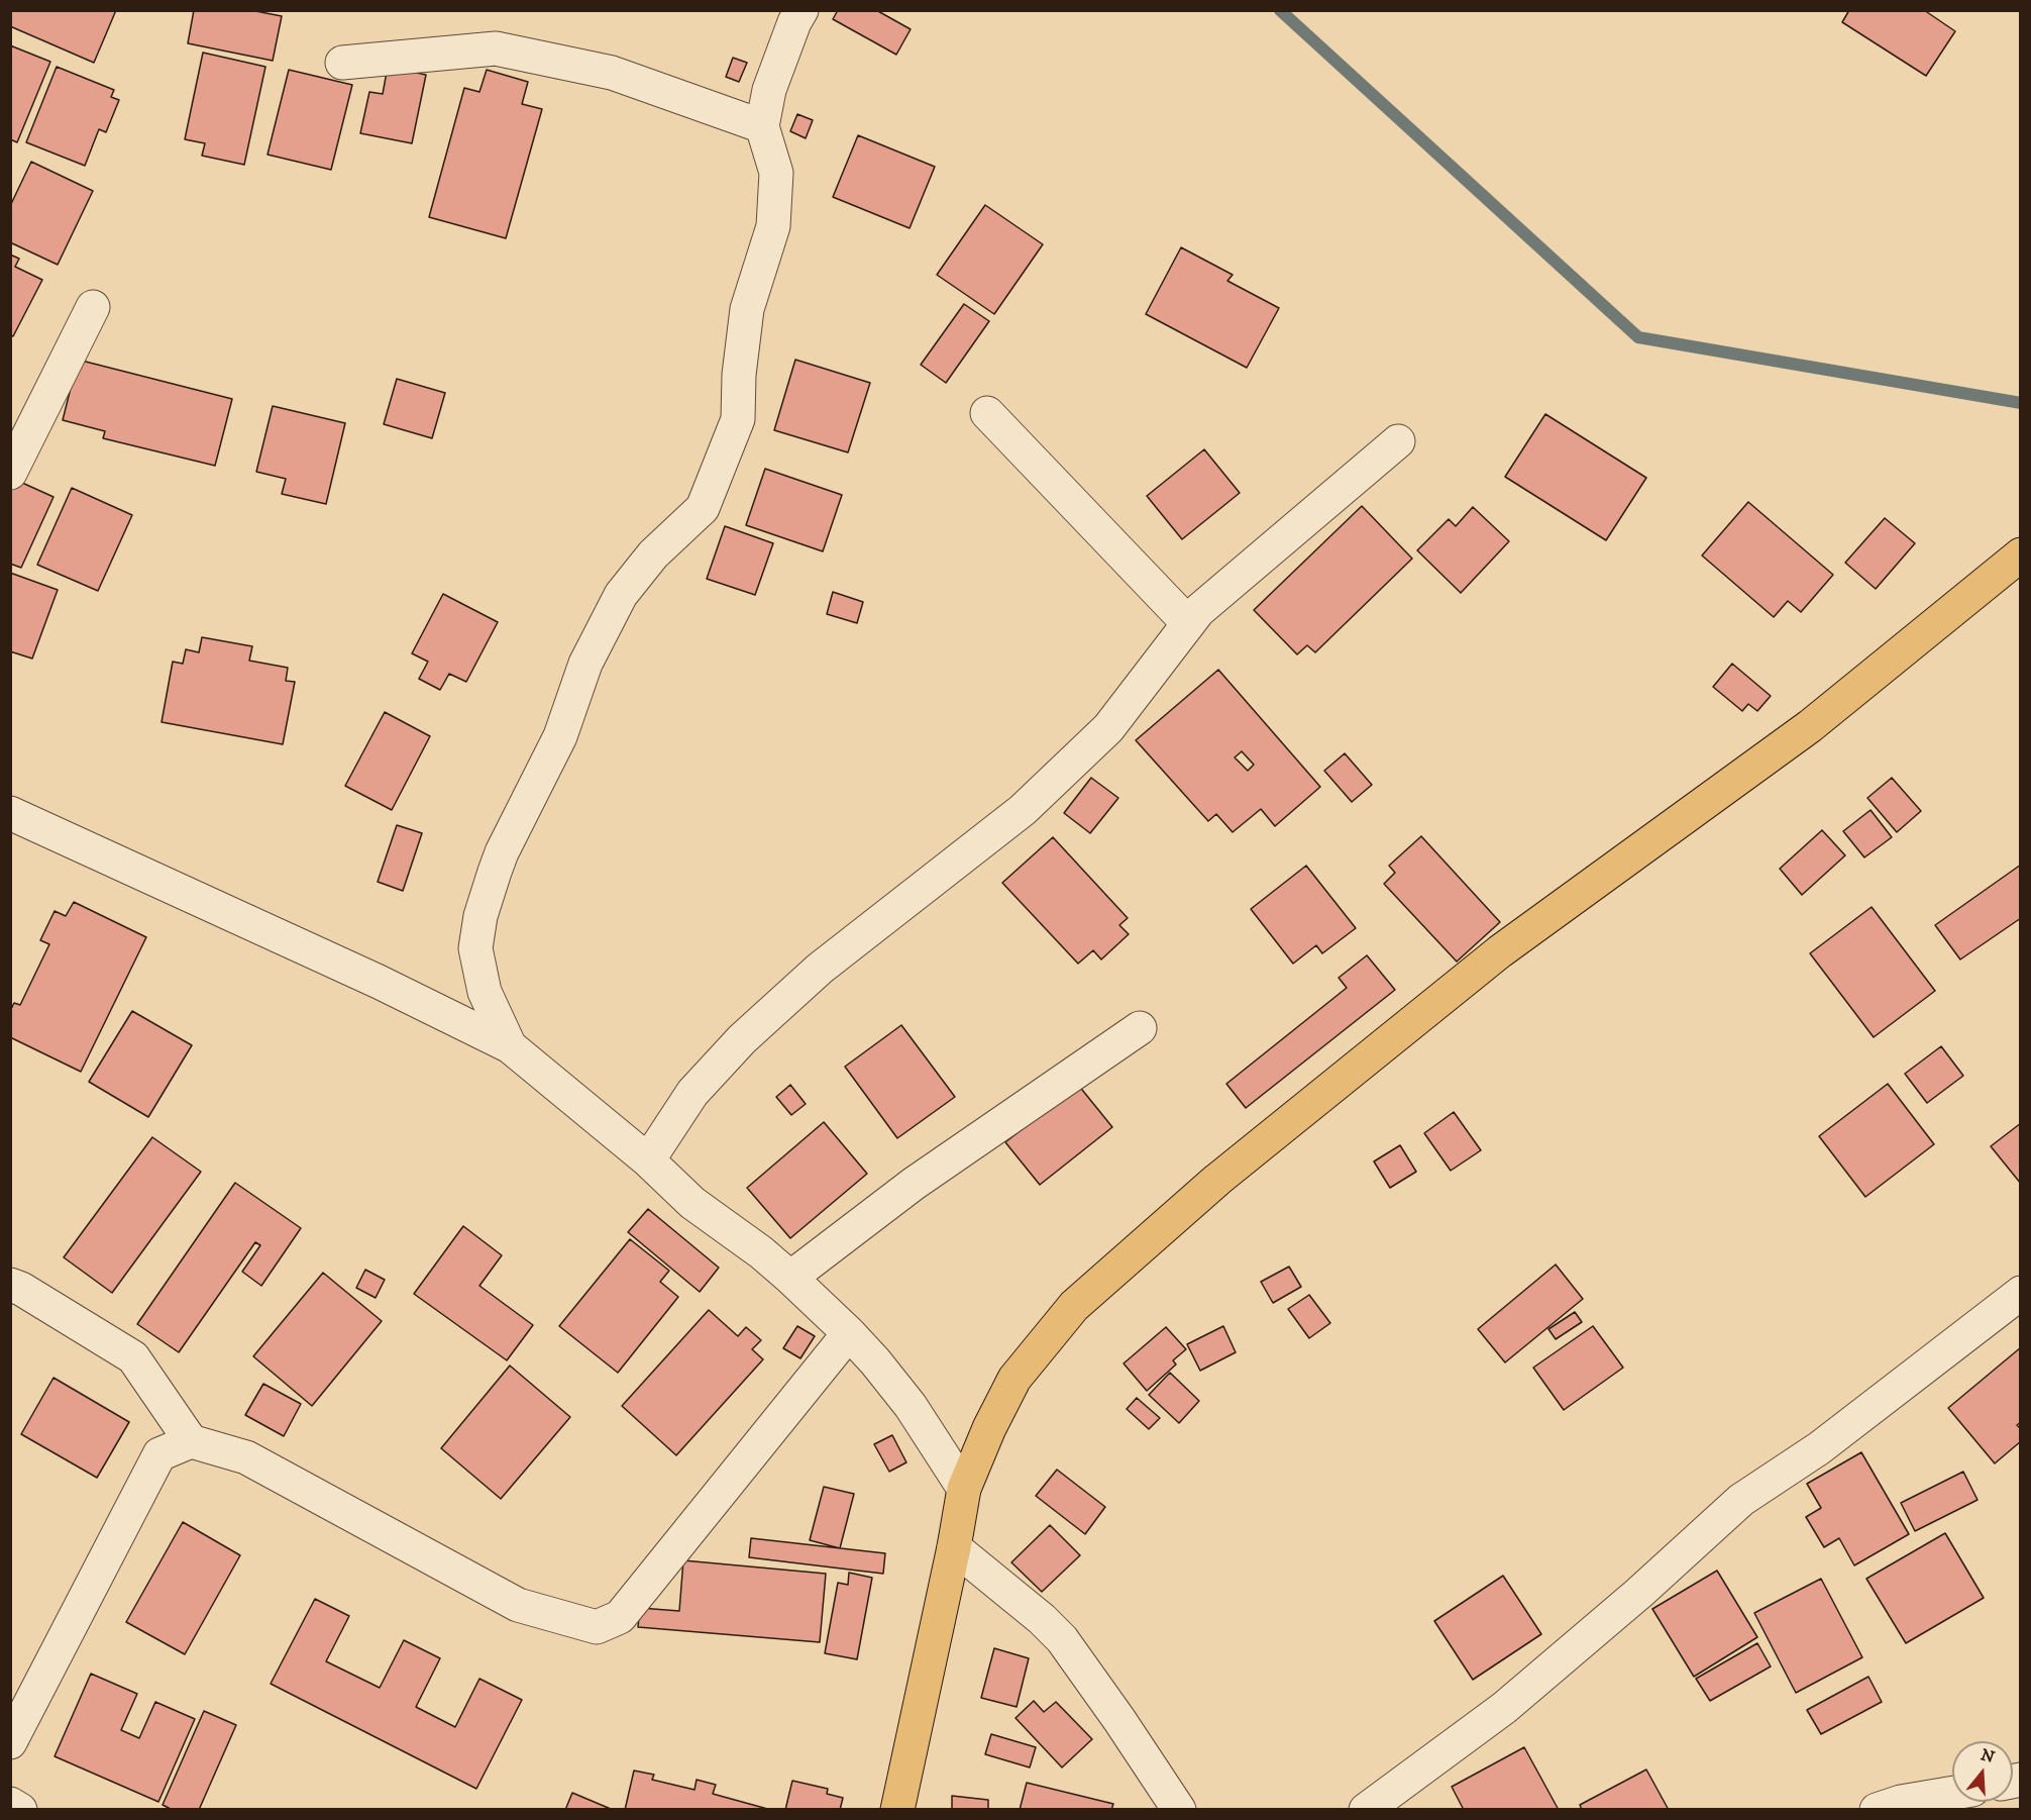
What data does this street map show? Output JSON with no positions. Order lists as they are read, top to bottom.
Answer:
{
  "north": "top"
}
